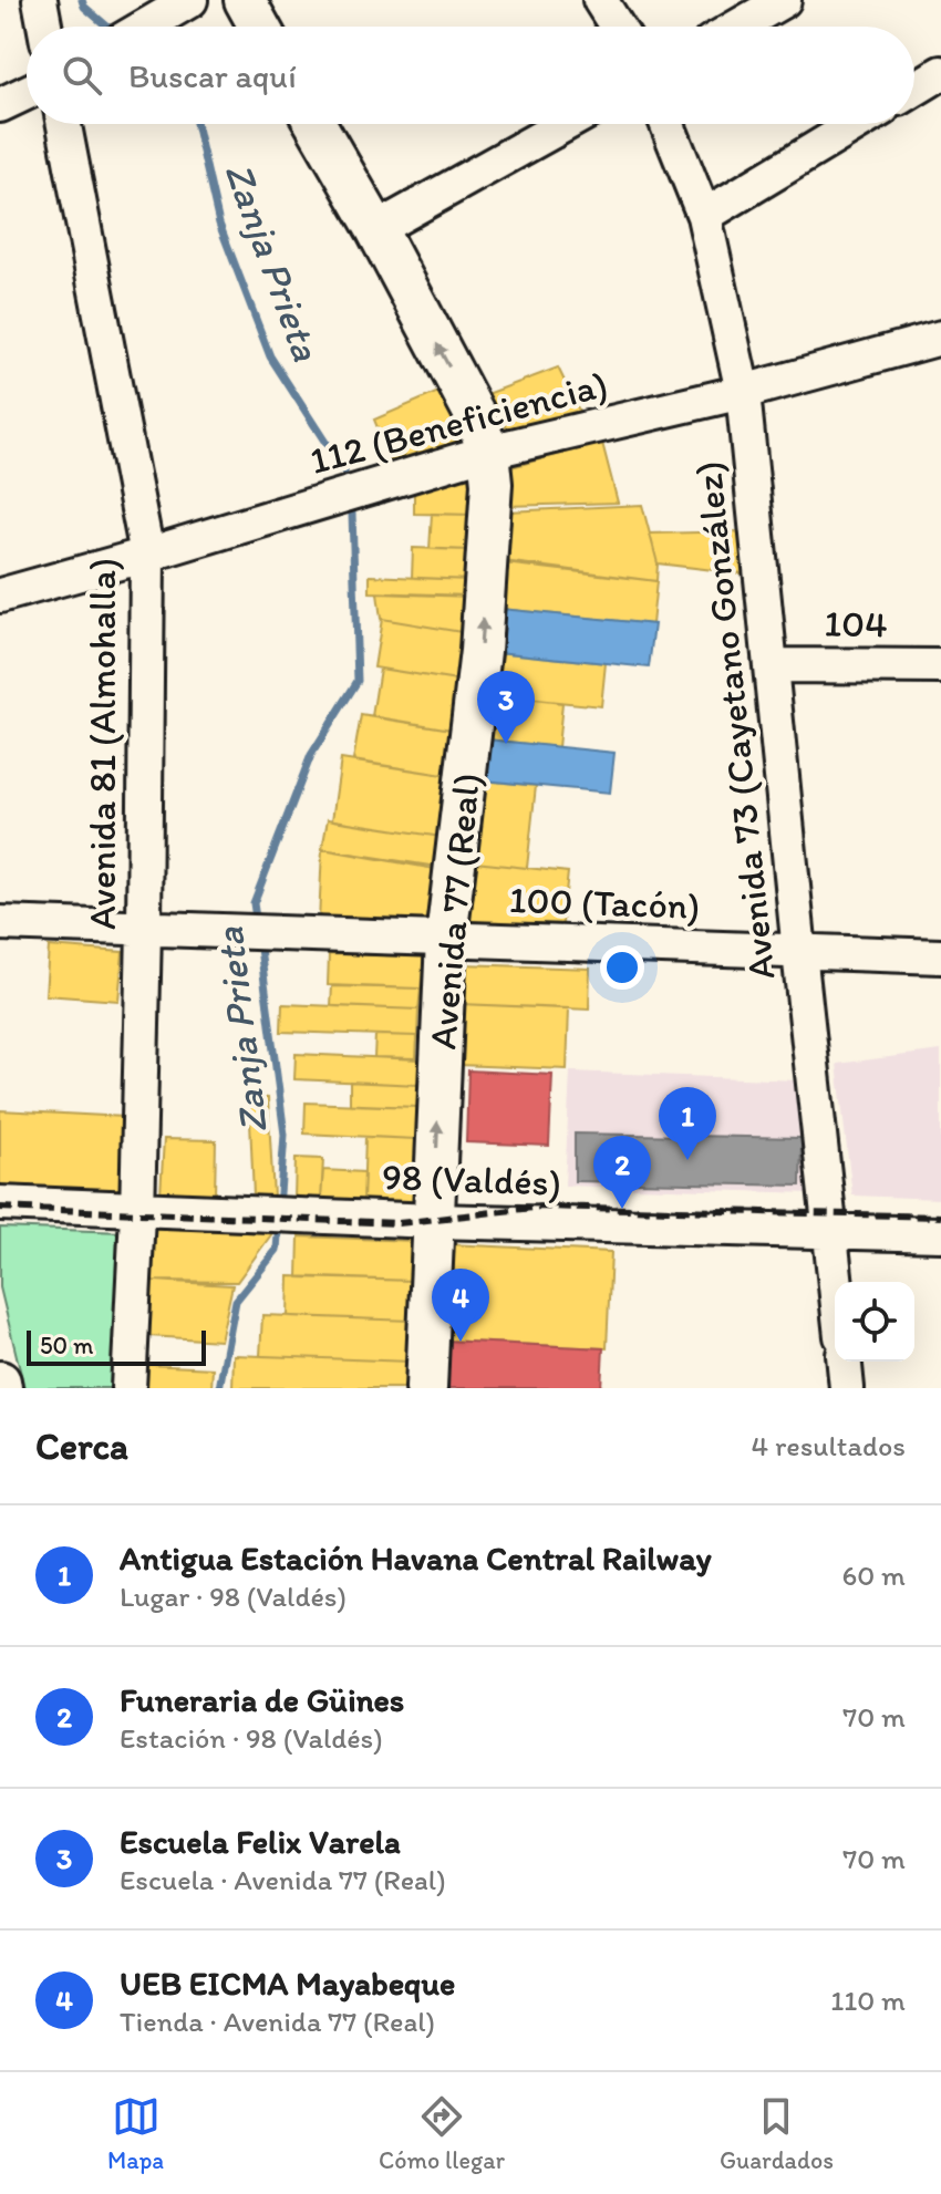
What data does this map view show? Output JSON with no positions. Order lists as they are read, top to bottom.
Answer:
{
  "streets": {
    "main road": ["Avenida 77 (Real)"],
    "street": [
      "112 (Beneficiencia)",
      "104",
      "Avenida 73 (Cayetano González)",
      "Avenida 81 (Almohalla)",
      "100 (Tacón)",
      "98 (Valdés)"
    ]
  },
  "crossings": [
    ["112 (Beneficiencia)", "Avenida 73 (Cayetano González)"],
    ["112 (Beneficiencia)", "Avenida 81 (Almohalla)"],
    ["112 (Beneficiencia)", "Avenida 77 (Real)"],
    ["104", "Avenida 73 (Cayetano González)"],
    ["Avenida 73 (Cayetano González)", "100 (Tacón)"],
    ["Avenida 73 (Cayetano González)", "98 (Valdés)"],
    ["Avenida 81 (Almohalla)", "100 (Tacón)"],
    ["Avenida 81 (Almohalla)", "98 (Valdés)"],
    ["100 (Tacón)", "Avenida 77 (Real)"],
    ["Avenida 77 (Real)", "98 (Valdés)"]
  ],
  "one_way": ["Avenida 77 (Real)"],
  "water": ["Zanja Prieta"],
  "scale_bar": "50 m",
  "page": {
    "search": "Buscar aquí",
    "pins": [
      "3",
      "1",
      "2",
      "4"
    ],
    "scale": "50 m",
    "heading": ["Cerca", "4 resultados"],
    "list": [
      {
        "mark": "1",
        "name": "Antigua Estación Havana Central Railway",
        "note": "Lugar · 98 (Valdés)",
        "value": "60 m"
      },
      {
        "mark": "2",
        "name": "Funeraria de Güines",
        "note": "Estación · 98 (Valdés)",
        "value": "70 m"
      },
      {
        "mark": "3",
        "name": "Escuela Felix Varela",
        "note": "Escuela · Avenida 77 (Real)",
        "value": "70 m"
      },
      {
        "mark": "4",
        "name": "UEB EICMA Mayabeque",
        "note": "Tienda · Avenida 77 (Real)",
        "value": "110 m"
      }
    ],
    "nav": ["Mapa", "Cómo llegar", "Guardados"]
  }
}
